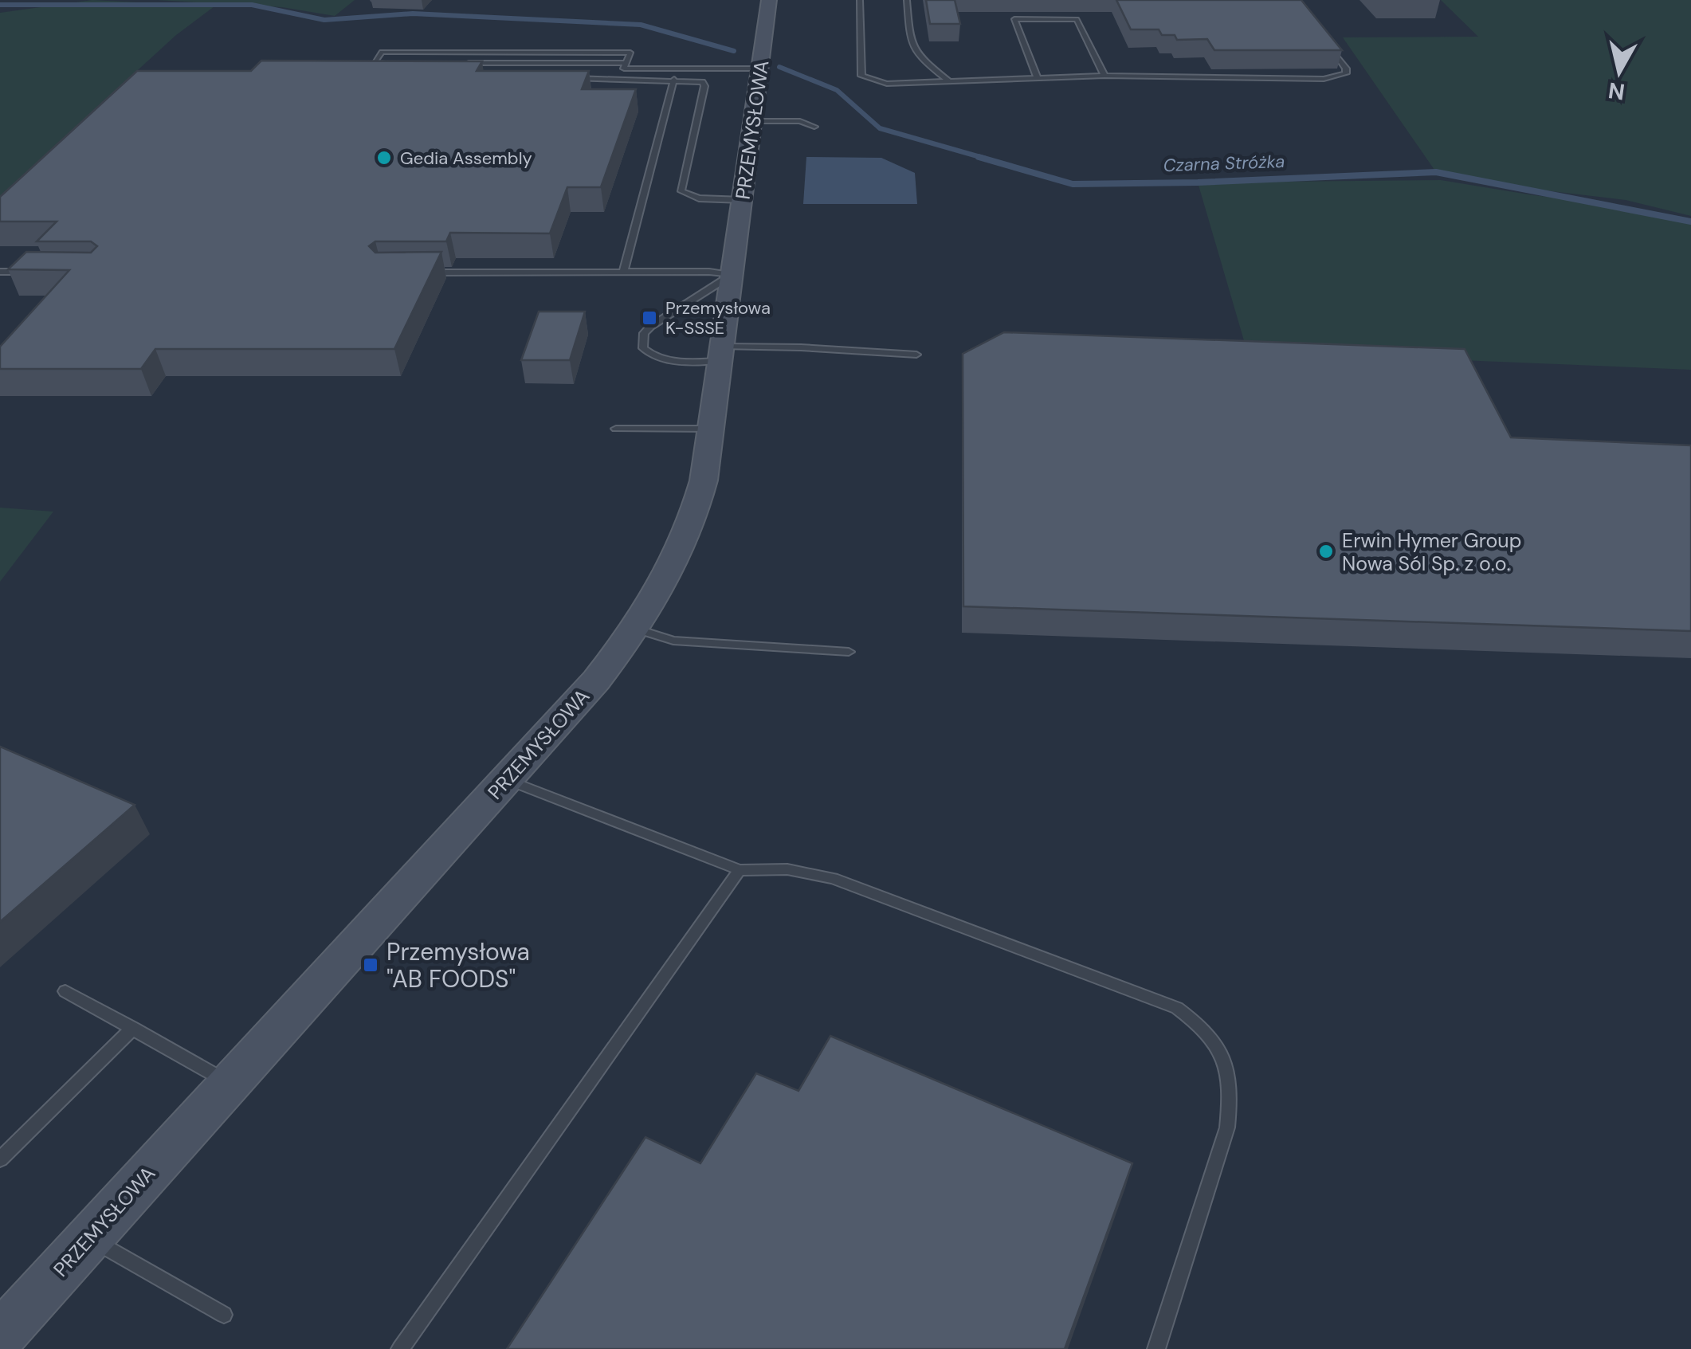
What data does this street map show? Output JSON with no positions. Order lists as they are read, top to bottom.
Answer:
{
  "streets": {
    "street": ["PRZEMYSŁOWA"]
  },
  "water": ["Czarna Stróżka"],
  "places": {
    "other": ["Gedia Assembly", "Erwin Hymer Group Nowa Sól Sp. z o.o."],
    "transit": ["Przemysłowa K-SSSE", "Przemysłowa \"AB FOODS\""]
  },
  "north": "bottom"
}
